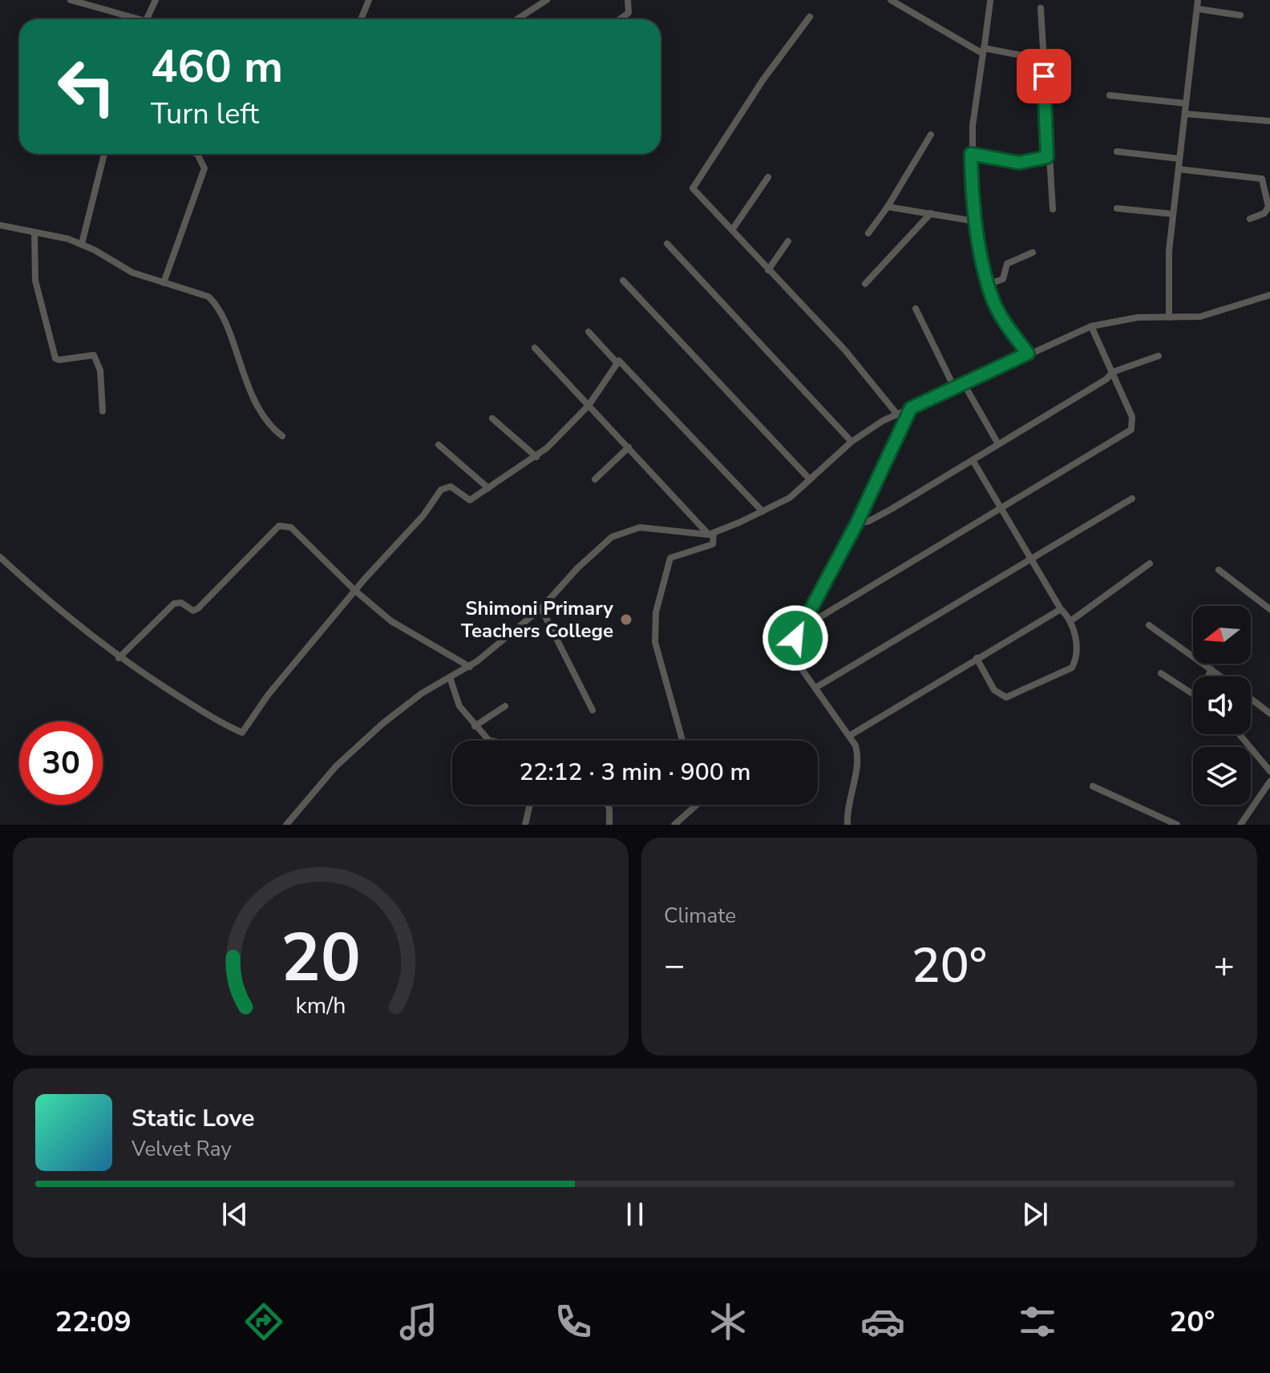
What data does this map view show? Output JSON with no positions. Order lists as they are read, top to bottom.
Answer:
{
  "places": ["Shimoni Primary Teachers College"],
  "north": "left",
  "page": {
    "turn": ["460 m", "Turn left"],
    "limit": "30",
    "trip": "22:12 · 3 min · 900 m",
    "tile": "Climate",
    "heat": ["−", "20°", "+"],
    "song": ["Static Love", "Velvet Ray"],
    "tabs": ["22:09", "20°"],
    "gauge": ["20", "km/h"]
  }
}
